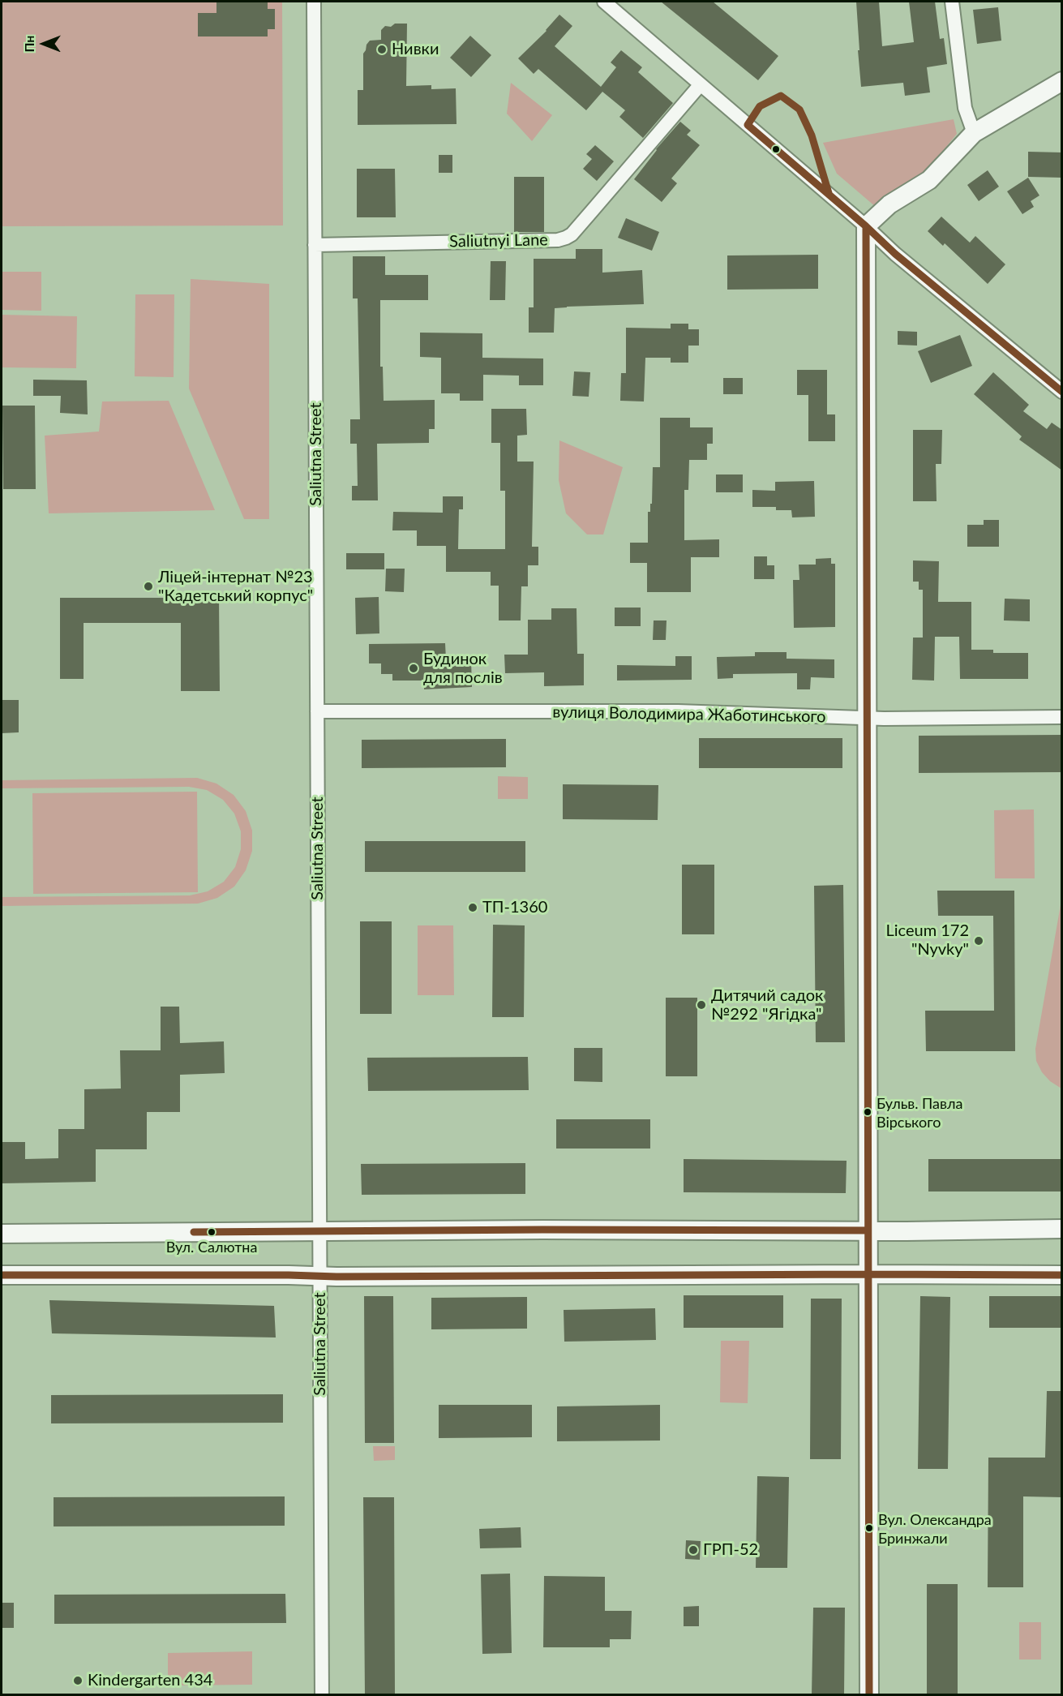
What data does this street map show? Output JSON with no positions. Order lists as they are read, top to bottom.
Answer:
{
  "streets": {
    "street": ["Saliutnyi Lane", "Saliutna Street", "вулиця Володимира Жаботинського"]
  },
  "crossings": [
    ["Saliutnyi Lane", "Saliutna Street"],
    ["Saliutna Street", "вулиця Володимира Жаботинського"]
  ],
  "places": [
    "Нивки",
    "Ліцей-інтернат №23 \"Кадетський корпус\"",
    "Будинок для послів",
    "ТП-1360",
    "Liceum 172 \"Nyvky\"",
    "Дитячий садок №292 \"Ягідка\"",
    "Бульв. Павла Вірського",
    "Вул. Салютна",
    "Вул. Олександра Бринжали",
    "ГРП-52",
    "Kindergarten 434"
  ],
  "north": "left"
}
